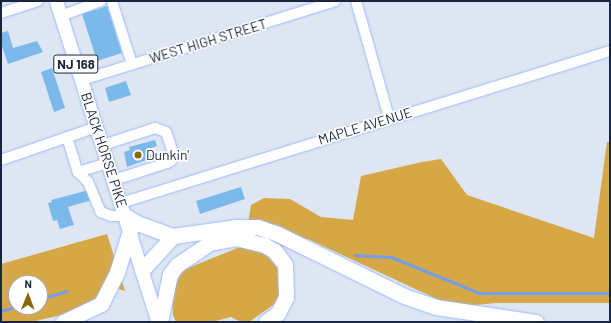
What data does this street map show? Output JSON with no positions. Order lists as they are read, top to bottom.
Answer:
{
  "streets": {
    "main road": ["NJ 168", "BLACK HORSE PIKE"],
    "street": ["WEST HIGH STREET", "MAPLE AVENUE"]
  },
  "crossings": [
    ["WEST HIGH STREET", "BLACK HORSE PIKE"],
    ["NJ 168", "BLACK HORSE PIKE"],
    ["MAPLE AVENUE", "BLACK HORSE PIKE"]
  ],
  "places": ["Dunkin'"],
  "north": "top"
}
